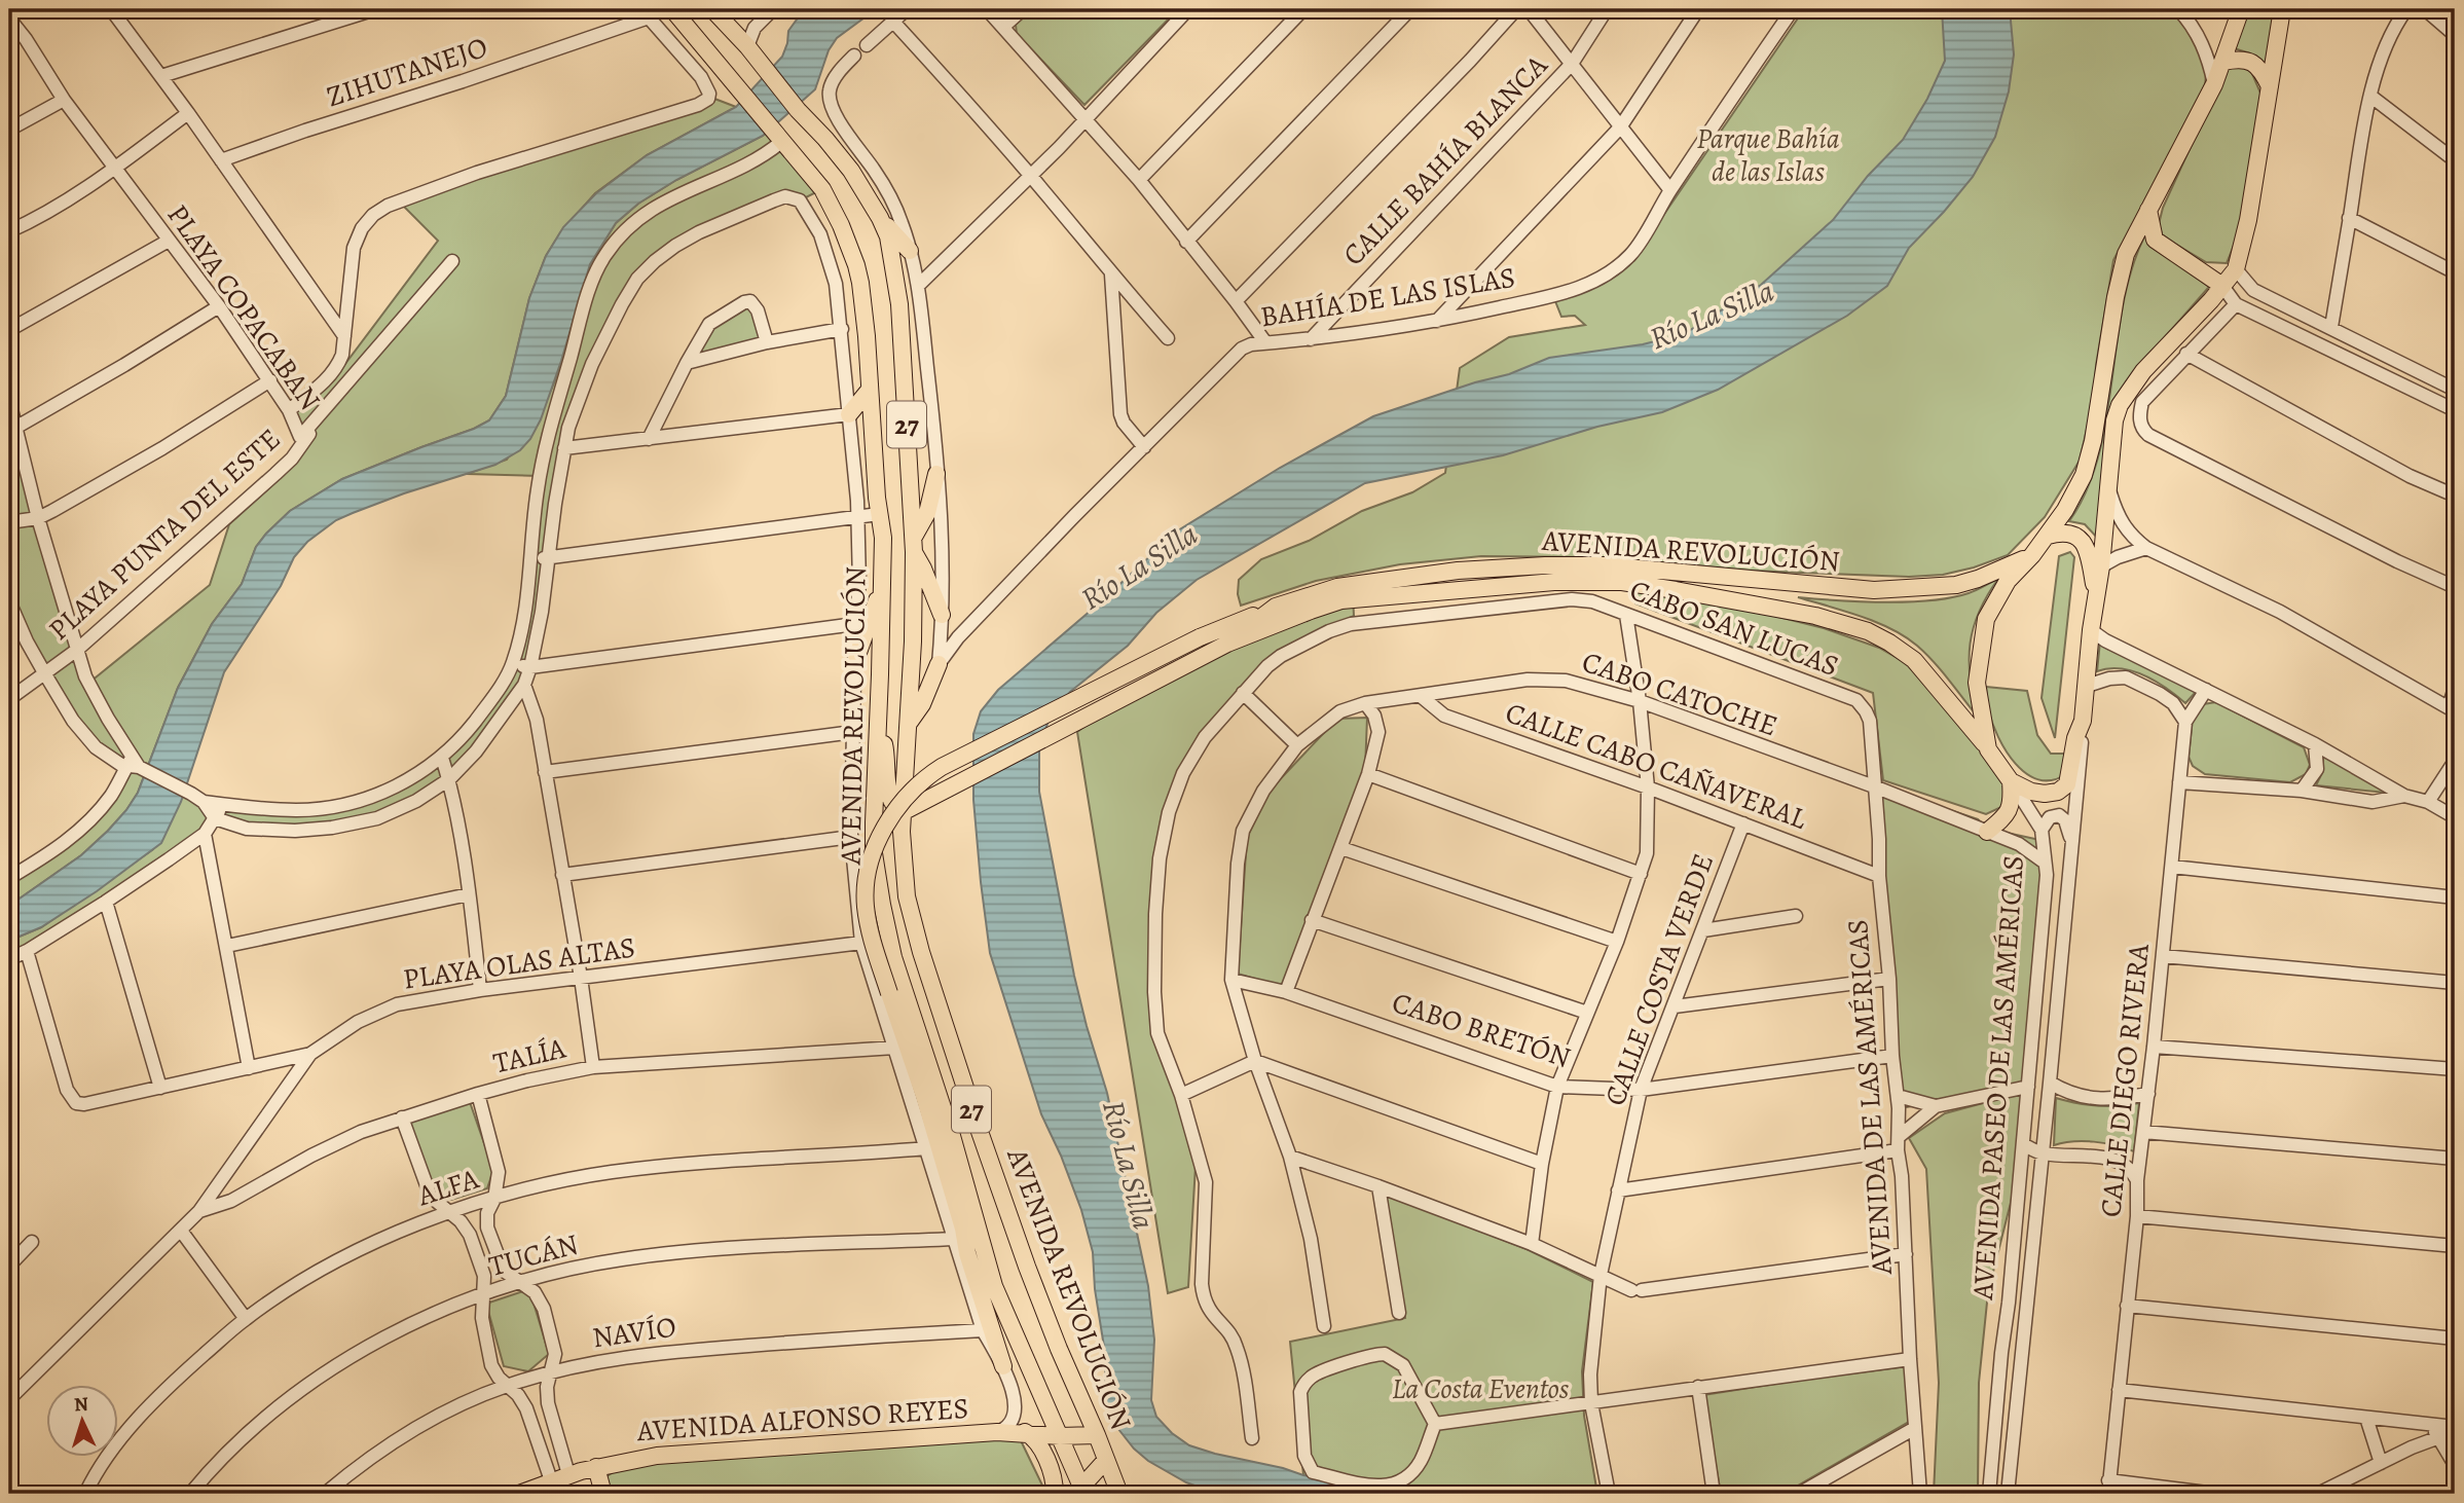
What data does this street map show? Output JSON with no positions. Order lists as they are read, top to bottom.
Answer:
{
  "streets": {
    "main road": [
      "27",
      "AVENIDA REVOLUCIÓN",
      "AVENIDA PASEO DE LAS AMÉRICAS",
      "AVENIDA ALFONSO REYES"
    ],
    "street": [
      "ZIHUTANEJO",
      "CALLE BAHÍA BLANCA",
      "BAHÍA DE LAS ISLAS",
      "PLAYA COPACABAN",
      "PLAYA PUNTA DEL ESTE",
      "CABO SAN LUCAS",
      "CABO CATOCHE",
      "CALLE CABO CAÑAVERAL",
      "PLAYA OLAS ALTAS",
      "CALLE COSTA VERDE",
      "CABO BRETÓN",
      "TALÍA",
      "CALLE DIEGO RIVERA",
      "AVENIDA DE LAS AMÉRICAS",
      "ALFA",
      "TUCÁN",
      "NAVÍO"
    ]
  },
  "crossings": [
    ["ZIHUTANEJO", "PLAYA PUNTA DEL ESTE"],
    ["CALLE BAHÍA BLANCA", "BAHÍA DE LAS ISLAS"],
    ["PLAYA COPACABAN", "PLAYA PUNTA DEL ESTE"],
    ["AVENIDA REVOLUCIÓN", "AVENIDA PASEO DE LAS AMÉRICAS"],
    ["AVENIDA REVOLUCIÓN", "AVENIDA ALFONSO REYES"],
    ["CABO SAN LUCAS", "AVENIDA DE LAS AMÉRICAS"],
    ["CABO CATOCHE", "CALLE CABO CAÑAVERAL"],
    ["CABO CATOCHE", "CABO BRETÓN"],
    ["CABO CATOCHE", "AVENIDA PASEO DE LAS AMÉRICAS"],
    ["CABO CATOCHE", "AVENIDA DE LAS AMÉRICAS"],
    ["CALLE CABO CAÑAVERAL", "CALLE COSTA VERDE"],
    ["CALLE CABO CAÑAVERAL", "AVENIDA DE LAS AMÉRICAS"],
    ["PLAYA OLAS ALTAS", "TALÍA"],
    ["CALLE COSTA VERDE", "CABO BRETÓN"],
    ["CABO BRETÓN", "AVENIDA DE LAS AMÉRICAS"],
    ["TUCÁN", "NAVÍO"]
  ],
  "water": ["Río La Silla"],
  "parks": ["Parque Bahía de las Islas", "La Costa Eventos"],
  "north": "top"
}
